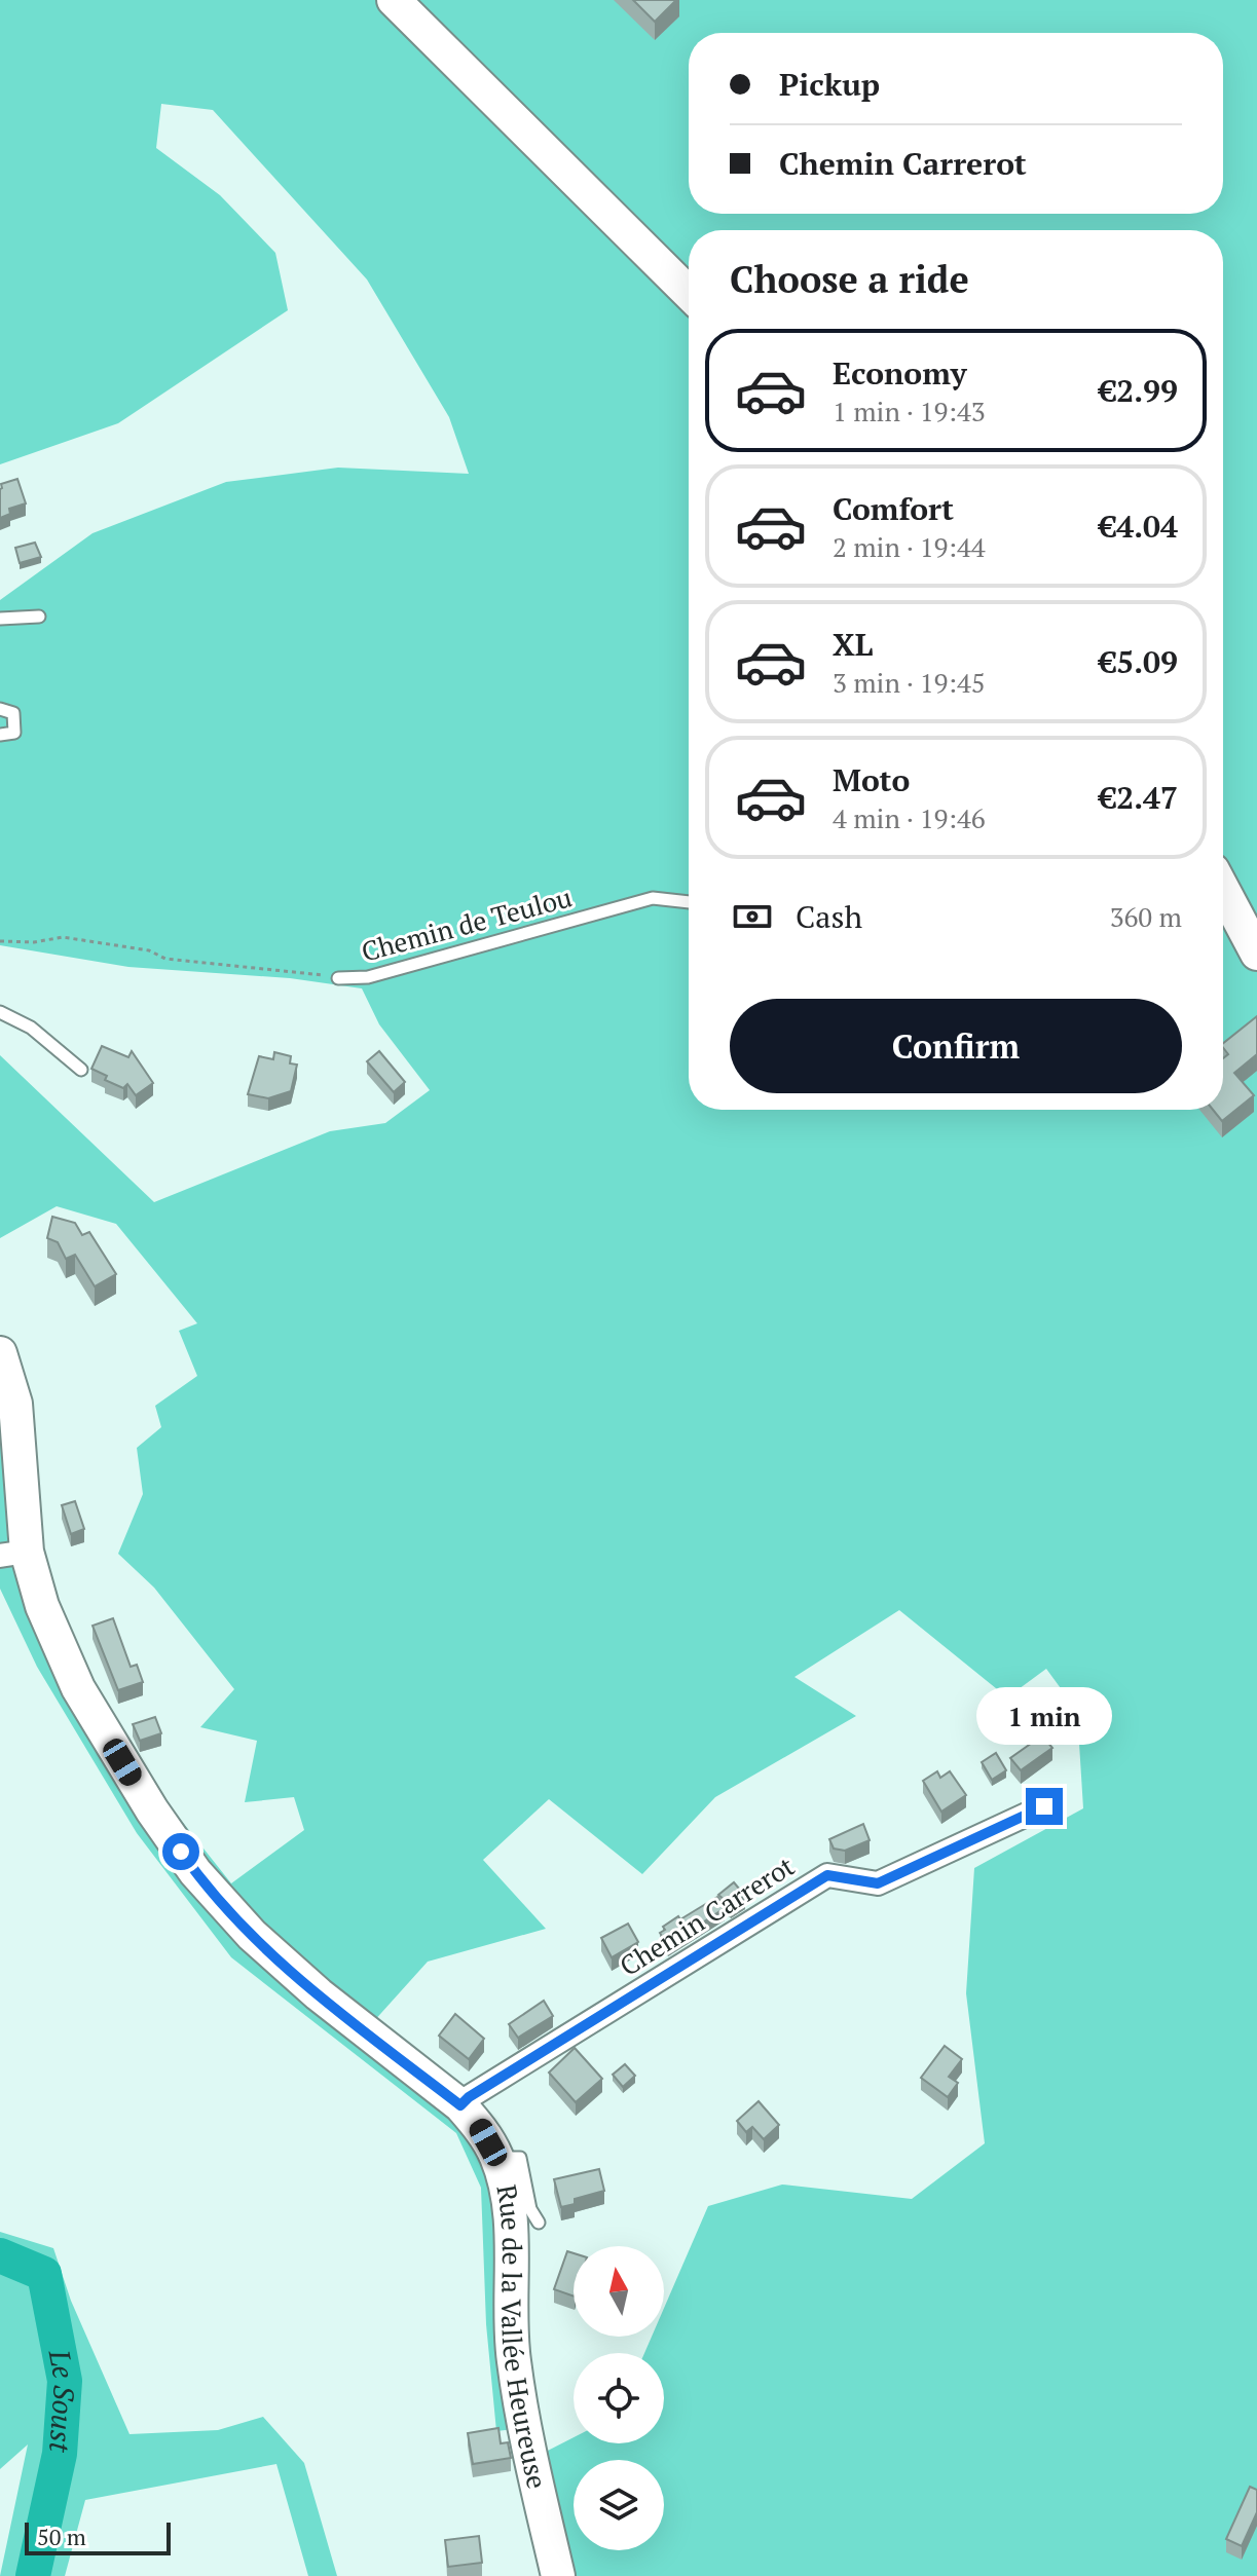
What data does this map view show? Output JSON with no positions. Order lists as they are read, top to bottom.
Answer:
{
  "streets": {
    "street": ["Chemin Carrerot", "Rue de la Vallée Heureuse"],
    "lane": ["Chemin de Teulou"]
  },
  "crossings": [
    ["Chemin Carrerot", "Rue de la Vallée Heureuse"]
  ],
  "water": ["Le Soust"],
  "scale_bar": "50 m",
  "north": "top",
  "page": {
    "banner": ["Pickup", "Chemin Carrerot"],
    "heading": "Choose a ride",
    "list": [
      {
        "name": "Economy",
        "note": "1 min · 19:43",
        "value": "€2.99"
      },
      {
        "name": "Comfort",
        "note": "2 min · 19:44",
        "value": "€4.04"
      },
      {
        "name": "XL",
        "note": "3 min · 19:45",
        "value": "€5.09"
      },
      {
        "name": "Moto",
        "note": "4 min · 19:46",
        "value": "€2.47"
      }
    ],
    "pay": ["Cash", "360 m"],
    "buttons": "Confirm",
    "bubble": "1 min",
    "scale": "50 m"
  }
}
